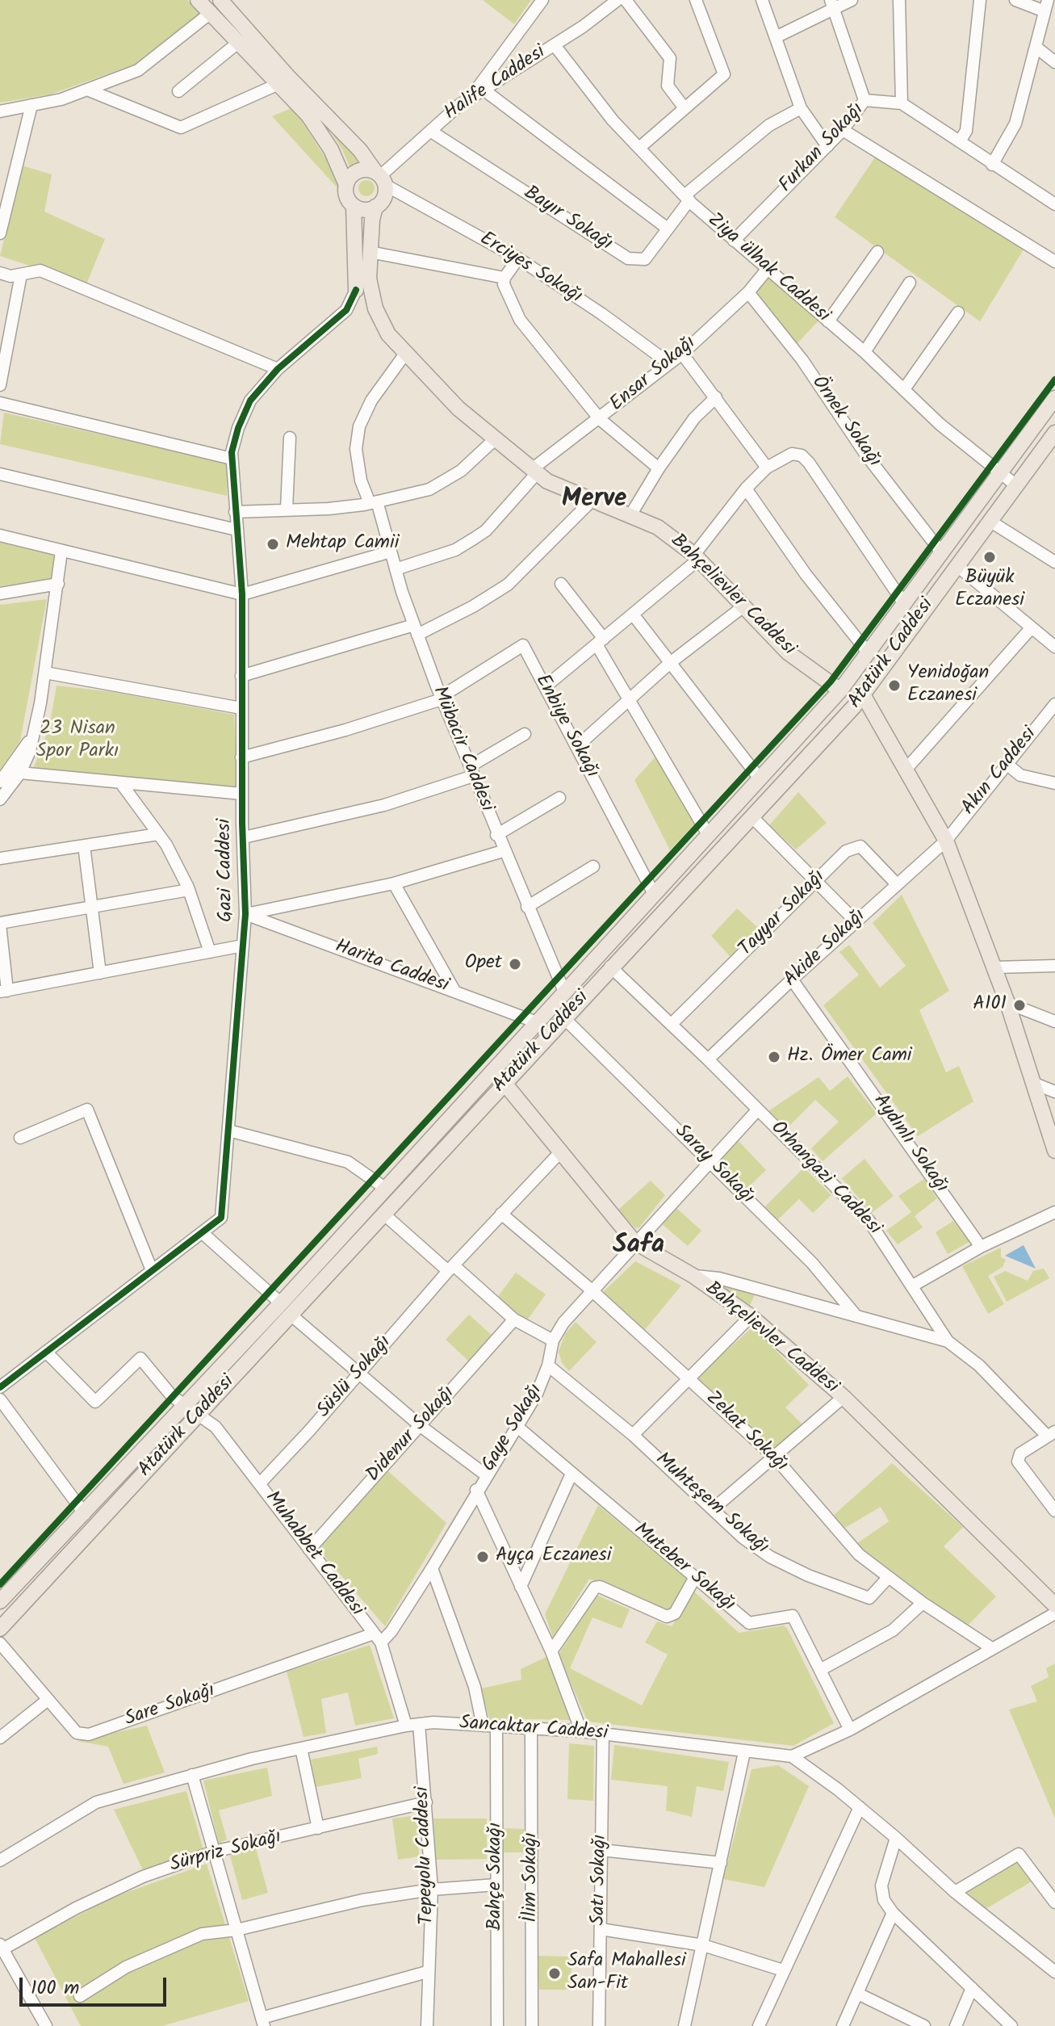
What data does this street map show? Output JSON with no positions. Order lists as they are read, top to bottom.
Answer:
{
  "streets": {
    "main road": ["Bahçelievler Caddesi", "Atatürk Caddesi"],
    "street": [
      "Halife Caddesi",
      "Furkan Sokağı",
      "Bayır Sokağı",
      "Erciyes Sokağı",
      "Ziya ülhak Caddesi",
      "Ensar Sokağı",
      "Örnek Sokağı",
      "Enbiye Sokağı",
      "Mübacir Caddesi",
      "Akın Caddesi",
      "Gazi Caddesi",
      "Tayyar Sokağı",
      "Akide Sokağı",
      "Harita Caddesi",
      "Aydınlı Sokağı",
      "Saray Sokağı",
      "Orhangazi Caddesi",
      "Süslü Sokağı",
      "Gaye Sokağı",
      "Zekat Sokağı",
      "Didenur Sokağı",
      "Muhteşem Sokağı",
      "Muhabbet Caddesi",
      "Muteber Sokağı",
      "Sare Sokağı",
      "Sancaktar Caddesi",
      "Sürpriz Sokağı",
      "Tepeyolu Caddesi",
      "Bahçe Sokağı",
      "İlim Sokağı",
      "Satı Sokağı"
    ]
  },
  "crossings": [
    ["Halife Caddesi", "Bayır Sokağı"],
    ["Halife Caddesi", "Erciyes Sokağı"],
    ["Halife Caddesi", "Ziya ülhak Caddesi"],
    ["Halife Caddesi", "Bahçelievler Caddesi"],
    ["Furkan Sokağı", "Ziya ülhak Caddesi"],
    ["Bayır Sokağı", "Ziya ülhak Caddesi"],
    ["Erciyes Sokağı", "Ensar Sokağı"],
    ["Erciyes Sokağı", "Bahçelievler Caddesi"],
    ["Ziya ülhak Caddesi", "Ensar Sokağı"],
    ["Ziya ülhak Caddesi", "Atatürk Caddesi"],
    ["Ensar Sokağı", "Örnek Sokağı"],
    ["Ensar Sokağı", "Bahçelievler Caddesi"],
    ["Ensar Sokağı", "Mübacir Caddesi"],
    ["Örnek Sokağı", "Atatürk Caddesi"],
    ["Bahçelievler Caddesi", "Atatürk Caddesi"],
    ["Bahçelievler Caddesi", "Mübacir Caddesi"],
    ["Bahçelievler Caddesi", "Süslü Sokağı"],
    ["Bahçelievler Caddesi", "Gaye Sokağı"],
    ["Atatürk Caddesi", "Enbiye Sokağı"],
    ["Atatürk Caddesi", "Mübacir Caddesi"],
    ["Atatürk Caddesi", "Harita Caddesi"],
    ["Atatürk Caddesi", "Saray Sokağı"],
    ["Atatürk Caddesi", "Orhangazi Caddesi"],
    ["Atatürk Caddesi", "Muhabbet Caddesi"],
    ["Enbiye Sokağı", "Mübacir Caddesi"],
    ["Akın Caddesi", "Akide Sokağı"],
    ["Gazi Caddesi", "Harita Caddesi"],
    ["Gazi Caddesi", "Muhabbet Caddesi"],
    ["Tayyar Sokağı", "Akide Sokağı"],
    ["Tayyar Sokağı", "Orhangazi Caddesi"],
    ["Akide Sokağı", "Aydınlı Sokağı"],
    ["Akide Sokağı", "Orhangazi Caddesi"],
    ["Saray Sokağı", "Gaye Sokağı"],
    ["Orhangazi Caddesi", "Gaye Sokağı"],
    ["Süslü Sokağı", "Zekat Sokağı"],
    ["Süslü Sokağı", "Muhabbet Caddesi"],
    ["Gaye Sokağı", "Zekat Sokağı"],
    ["Gaye Sokağı", "Muhteşem Sokağı"],
    ["Gaye Sokağı", "Muhabbet Caddesi"],
    ["Gaye Sokağı", "Muteber Sokağı"],
    ["Gaye Sokağı", "Sare Sokağı"],
    ["Zekat Sokağı", "Muhteşem Sokağı"],
    ["Zekat Sokağı", "Sancaktar Caddesi"],
    ["Didenur Sokağı", "Muhabbet Caddesi"],
    ["Muhabbet Caddesi", "Sare Sokağı"],
    ["Muhabbet Caddesi", "Sancaktar Caddesi"],
    ["Muteber Sokağı", "Sancaktar Caddesi"],
    ["Sancaktar Caddesi", "Tepeyolu Caddesi"],
    ["Sancaktar Caddesi", "Bahçe Sokağı"],
    ["Sancaktar Caddesi", "İlim Sokağı"],
    ["Sancaktar Caddesi", "Satı Sokağı"],
    ["Sürpriz Sokağı", "Tepeyolu Caddesi"]
  ],
  "districts": ["Merve", "Safa"],
  "parks": ["23 Nisan Spor Parkı"],
  "places": [
    "Mehtap Camii",
    "Büyük Eczanesi",
    "Yenidoğan Eczanesi",
    "Opet",
    "A101",
    "Hz. Ömer Cami",
    "Ayça Eczanesi",
    "Safa Mahallesi San-Fit"
  ],
  "scale_bar": "100 m"
}
